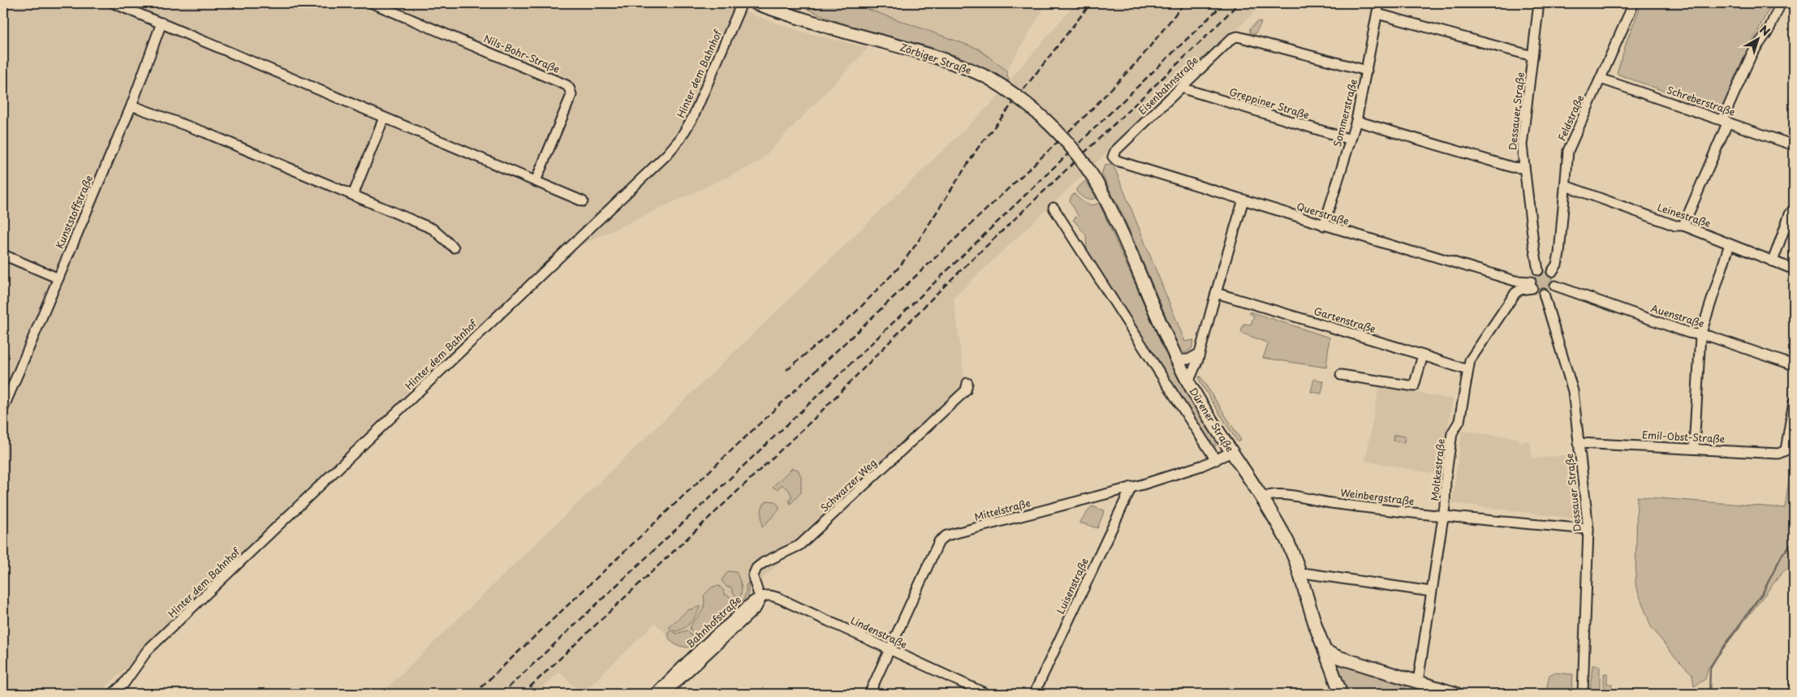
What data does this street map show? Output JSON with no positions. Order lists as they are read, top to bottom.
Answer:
{
  "streets": {
    "main road": ["Zörbiger Straße", "Dürener Straße"],
    "street": [
      "Nils-Bohr-Straße",
      "Hinter dem Bahnhof",
      "Eisenbahnstraße",
      "Schreberstraße",
      "Greppiner Straße",
      "Dessauer Straße",
      "Sommerstraße",
      "Feldstraße",
      "Kunststoffstraße",
      "Querstraße",
      "Leinestraße",
      "Auenstraße",
      "Gartenstraße",
      "Emil-Obst-Straße",
      "Moltkestraße",
      "Schwarzer Weg",
      "Weinbergstraße",
      "Mittelstraße",
      "Luisenstraße",
      "Bahnhofstraße",
      "Lindenstraße"
    ]
  },
  "crossings": [
    ["Zörbiger Straße", "Dürener Straße"],
    ["Eisenbahnstraße", "Greppiner Straße"],
    ["Eisenbahnstraße", "Sommerstraße"],
    ["Eisenbahnstraße", "Querstraße"],
    ["Schreberstraße", "Feldstraße"],
    ["Greppiner Straße", "Sommerstraße"],
    ["Dessauer Straße", "Feldstraße"],
    ["Dessauer Straße", "Querstraße"],
    ["Dessauer Straße", "Auenstraße"],
    ["Dessauer Straße", "Emil-Obst-Straße"],
    ["Dessauer Straße", "Moltkestraße"],
    ["Dessauer Straße", "Weinbergstraße"],
    ["Sommerstraße", "Querstraße"],
    ["Feldstraße", "Querstraße"],
    ["Feldstraße", "Leinestraße"],
    ["Feldstraße", "Auenstraße"],
    ["Feldstraße", "Moltkestraße"],
    ["Querstraße", "Auenstraße"],
    ["Querstraße", "Moltkestraße"],
    ["Auenstraße", "Moltkestraße"],
    ["Gartenstraße", "Moltkestraße"],
    ["Dürener Straße", "Weinbergstraße"],
    ["Dürener Straße", "Mittelstraße"],
    ["Moltkestraße", "Weinbergstraße"],
    ["Schwarzer Weg", "Bahnhofstraße"],
    ["Schwarzer Weg", "Lindenstraße"],
    ["Mittelstraße", "Luisenstraße"],
    ["Mittelstraße", "Lindenstraße"],
    ["Bahnhofstraße", "Lindenstraße"]
  ],
  "north": "top right"
}
